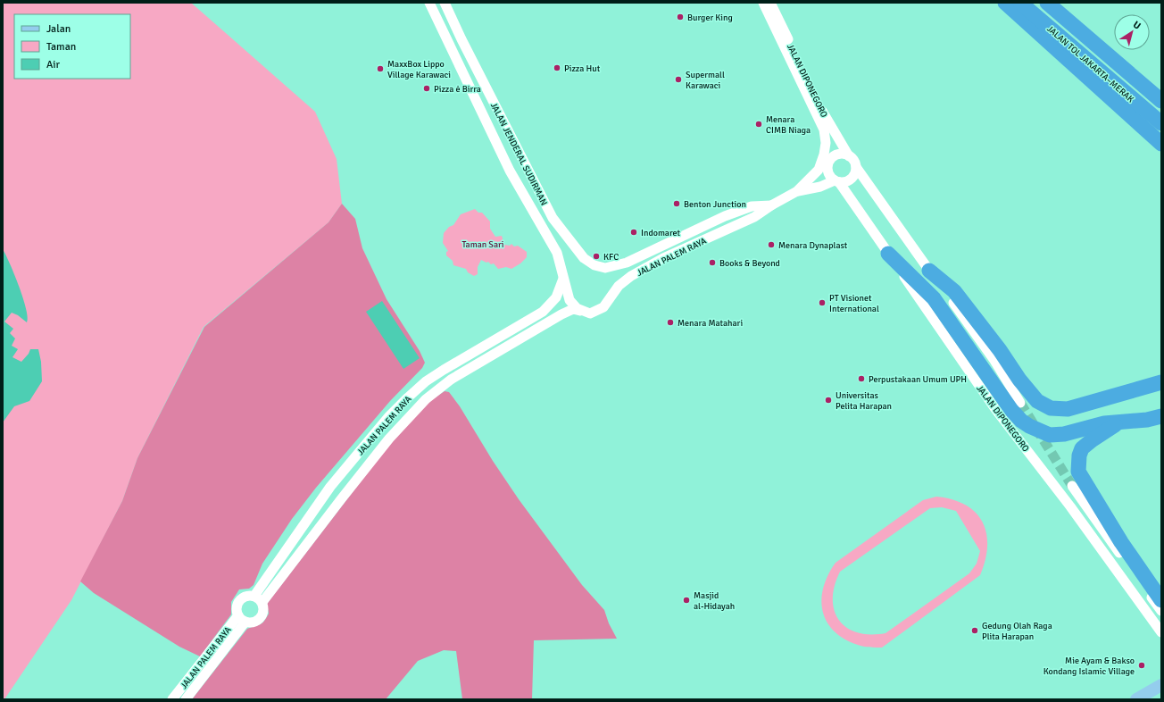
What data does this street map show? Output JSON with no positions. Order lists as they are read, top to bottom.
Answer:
{
  "streets": {
    "highway": ["JALAN TOL JAKARTA–MERAK"],
    "street": ["JALAN DIPONEGORO", "JALAN JENDERAL SUDIRMAN", "JALAN PALEM RAYA"]
  },
  "crossings": [
    ["JALAN DIPONEGORO", "JALAN PALEM RAYA"],
    ["JALAN JENDERAL SUDIRMAN", "JALAN PALEM RAYA"]
  ],
  "parks": ["Taman Sari"],
  "places": [
    "Burger King",
    "Pizza Hut",
    "MaxxBox Lippo Village Karawaci",
    "Supermall Karawaci",
    "Pizza ė Birra",
    "Menara CIMB Niaga",
    "Benton Junction",
    "Indomaret",
    "Menara Dynaplast",
    "KFC",
    "Books & Beyond",
    "PT Visionet International",
    "Menara Matahari",
    "Perpustakaan Umum UPH",
    "Universitas Pelita Harapan",
    "Masjid al-Hidayah",
    "Gedung Olah Raga Plita Harapan",
    "Mie Ayam & Bakso Kondang Islamic Village"
  ],
  "legend": ["Jalan", "Taman", "Air"],
  "north": "top right"
}
